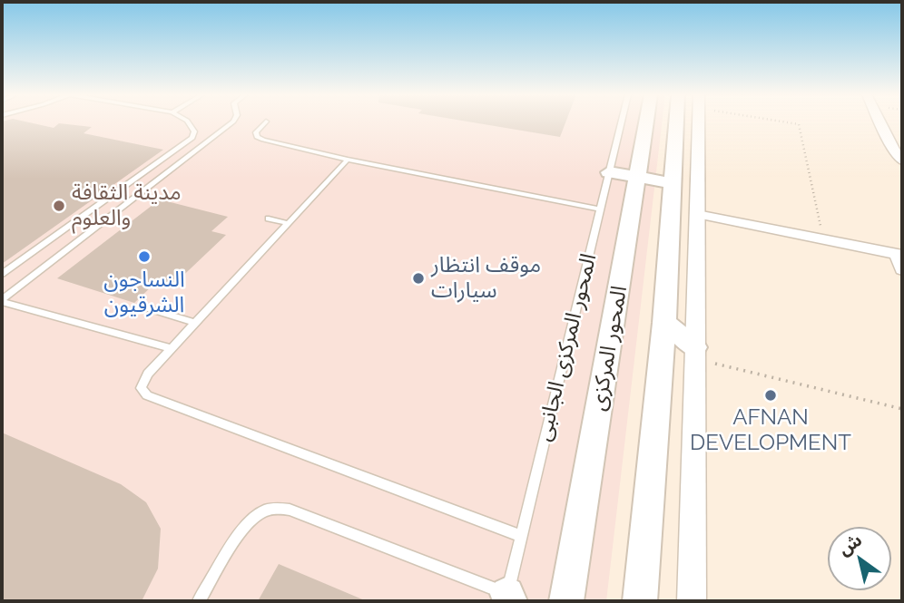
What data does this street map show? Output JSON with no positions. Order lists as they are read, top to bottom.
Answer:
{
  "streets": {
    "main road": ["المحور المركزى"],
    "lane": ["المحور المركزى الجانبى"]
  },
  "places": [
    "مدينة الثقافة والعلوم",
    "النساجون الشرقيون",
    "موقف انتظار سيارات",
    "AFNAN DEVELOPMENT"
  ],
  "north": "top left"
}
